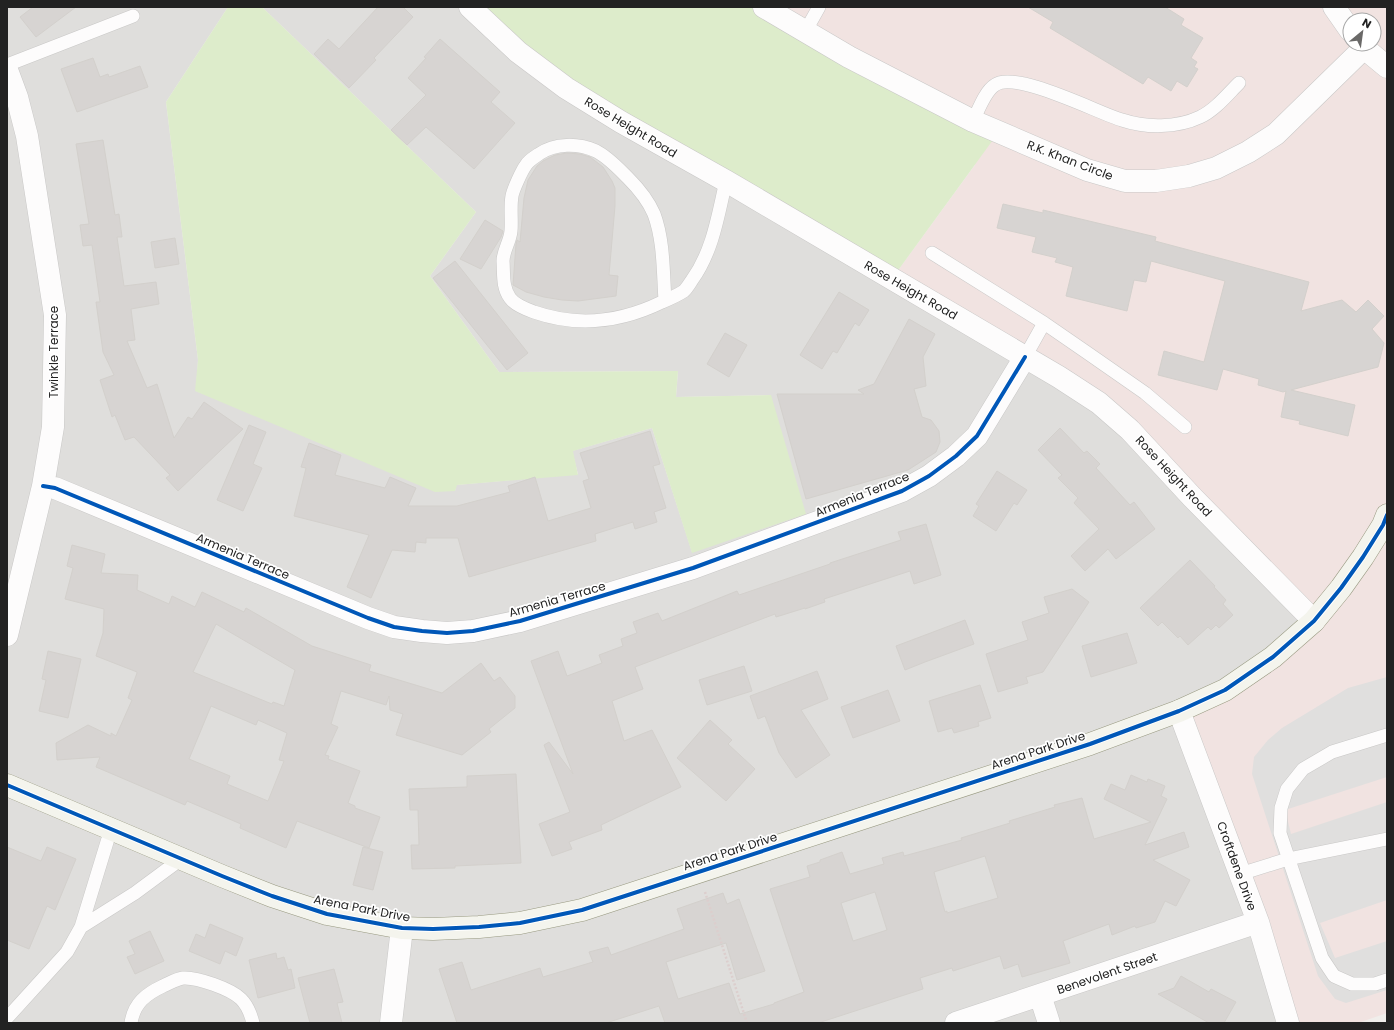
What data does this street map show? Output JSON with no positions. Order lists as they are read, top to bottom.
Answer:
{
  "streets": {
    "street": [
      "Rose Height Road",
      "R.K. Khan Circle",
      "Twinkle Terrace",
      "Armenia Terrace",
      "Arena Park Drive",
      "Croftdene Drive",
      "Benevolent Street"
    ]
  },
  "crossings": [
    ["Rose Height Road", "Armenia Terrace"],
    ["Rose Height Road", "Arena Park Drive"],
    ["Twinkle Terrace", "Armenia Terrace"],
    ["Arena Park Drive", "Croftdene Drive"],
    ["Croftdene Drive", "Benevolent Street"]
  ],
  "north": "top right"
}
